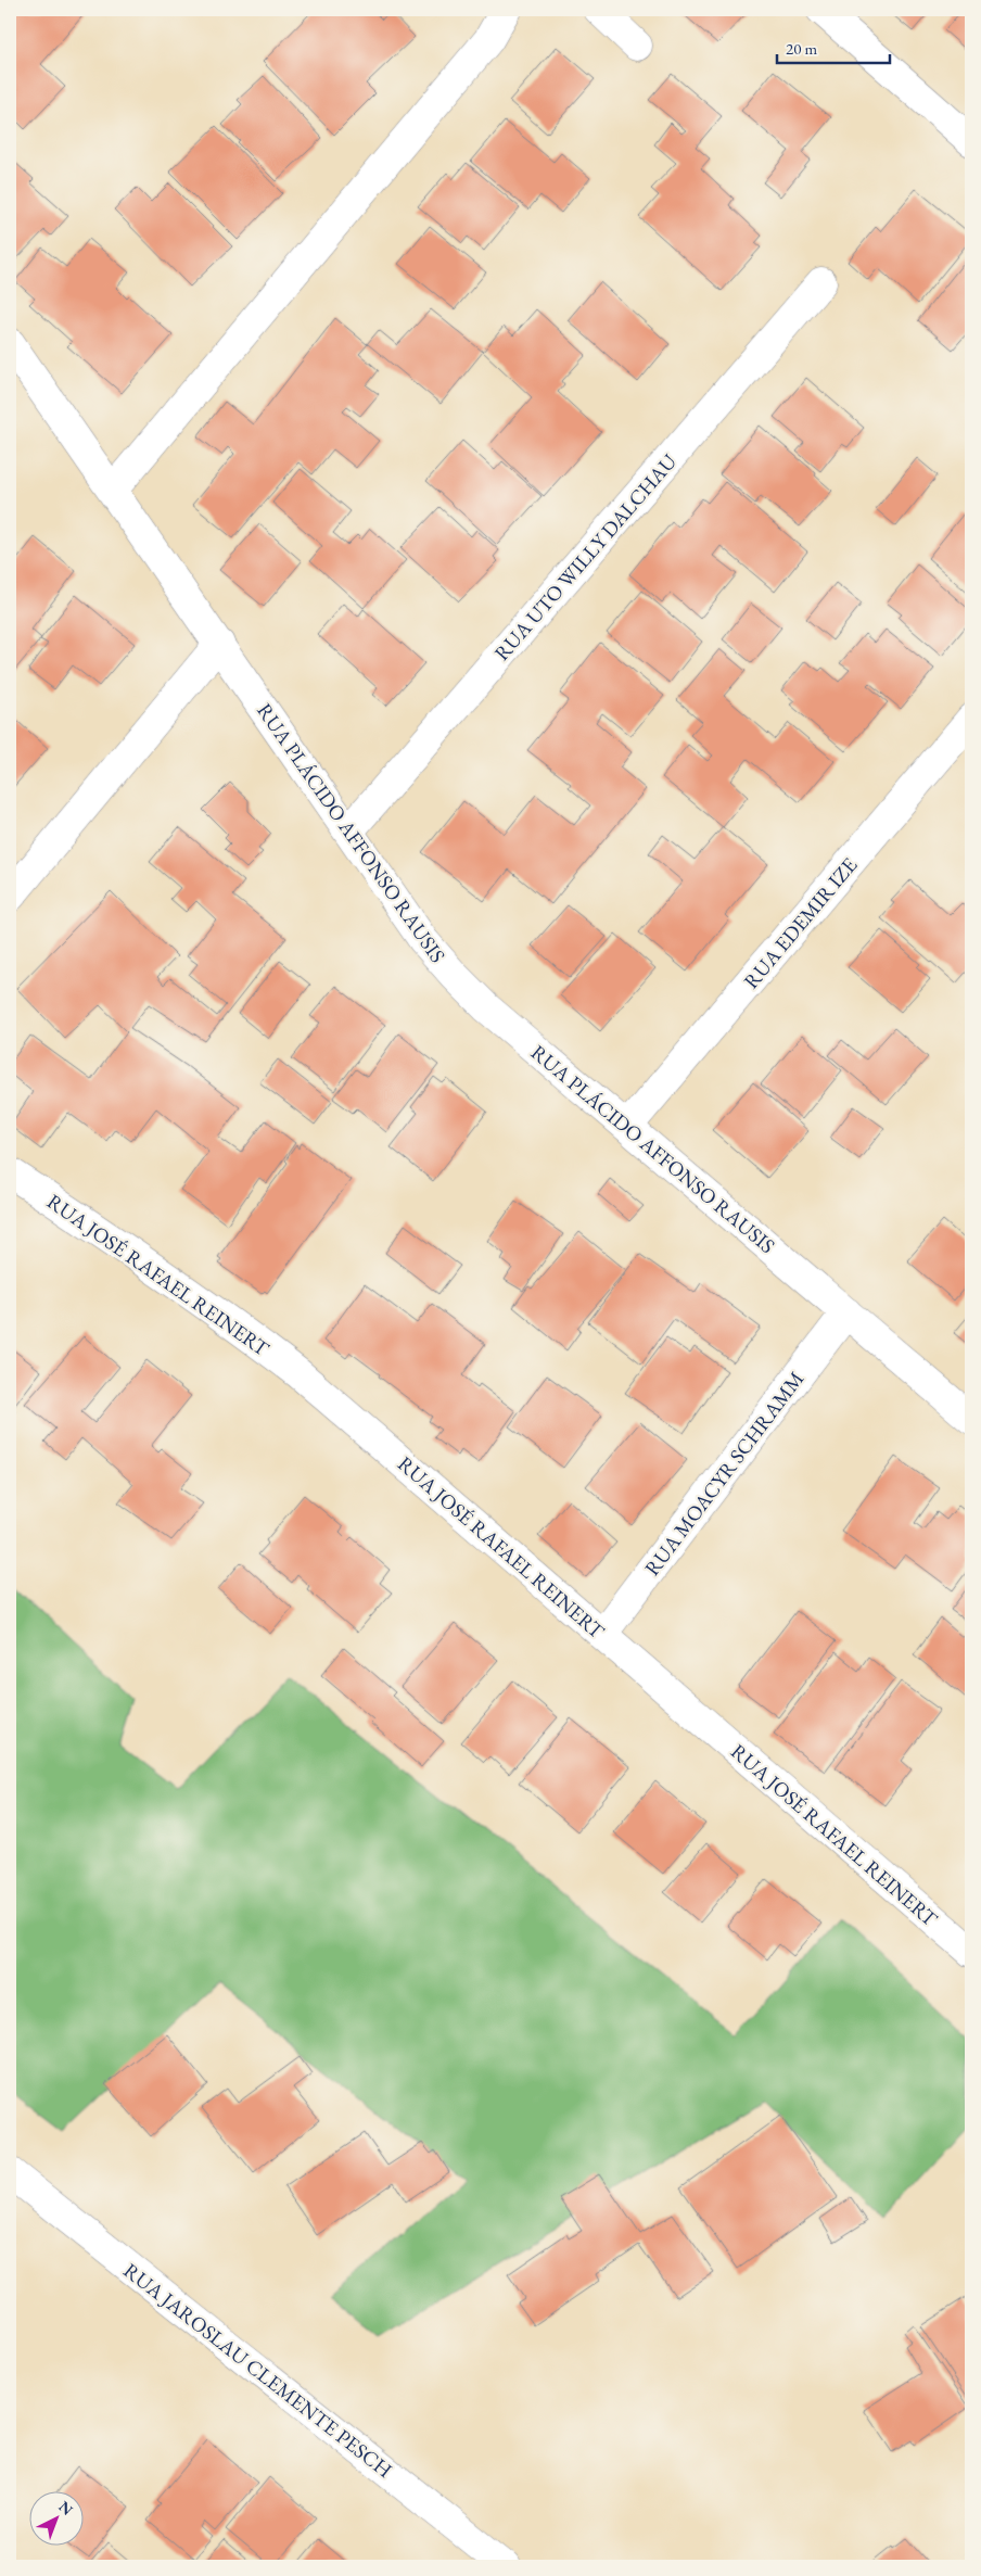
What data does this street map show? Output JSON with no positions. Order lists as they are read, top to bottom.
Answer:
{
  "streets": {
    "street": [
      "RUA UTO WILLY DALCHAU",
      "RUA PLÁCIDO AFFONSO RAUSIS",
      "RUA EDEMIR IZE",
      "RUA JOSÉ RAFAEL REINERT",
      "RUA MOACYR SCHRAMM",
      "RUA JAROSLAU CLEMENTE PESCH"
    ]
  },
  "crossings": [
    ["RUA UTO WILLY DALCHAU", "RUA PLÁCIDO AFFONSO RAUSIS"],
    ["RUA PLÁCIDO AFFONSO RAUSIS", "RUA EDEMIR IZE"],
    ["RUA PLÁCIDO AFFONSO RAUSIS", "RUA MOACYR SCHRAMM"],
    ["RUA JOSÉ RAFAEL REINERT", "RUA MOACYR SCHRAMM"]
  ],
  "scale_bar": "20 m",
  "north": "top right"
}
